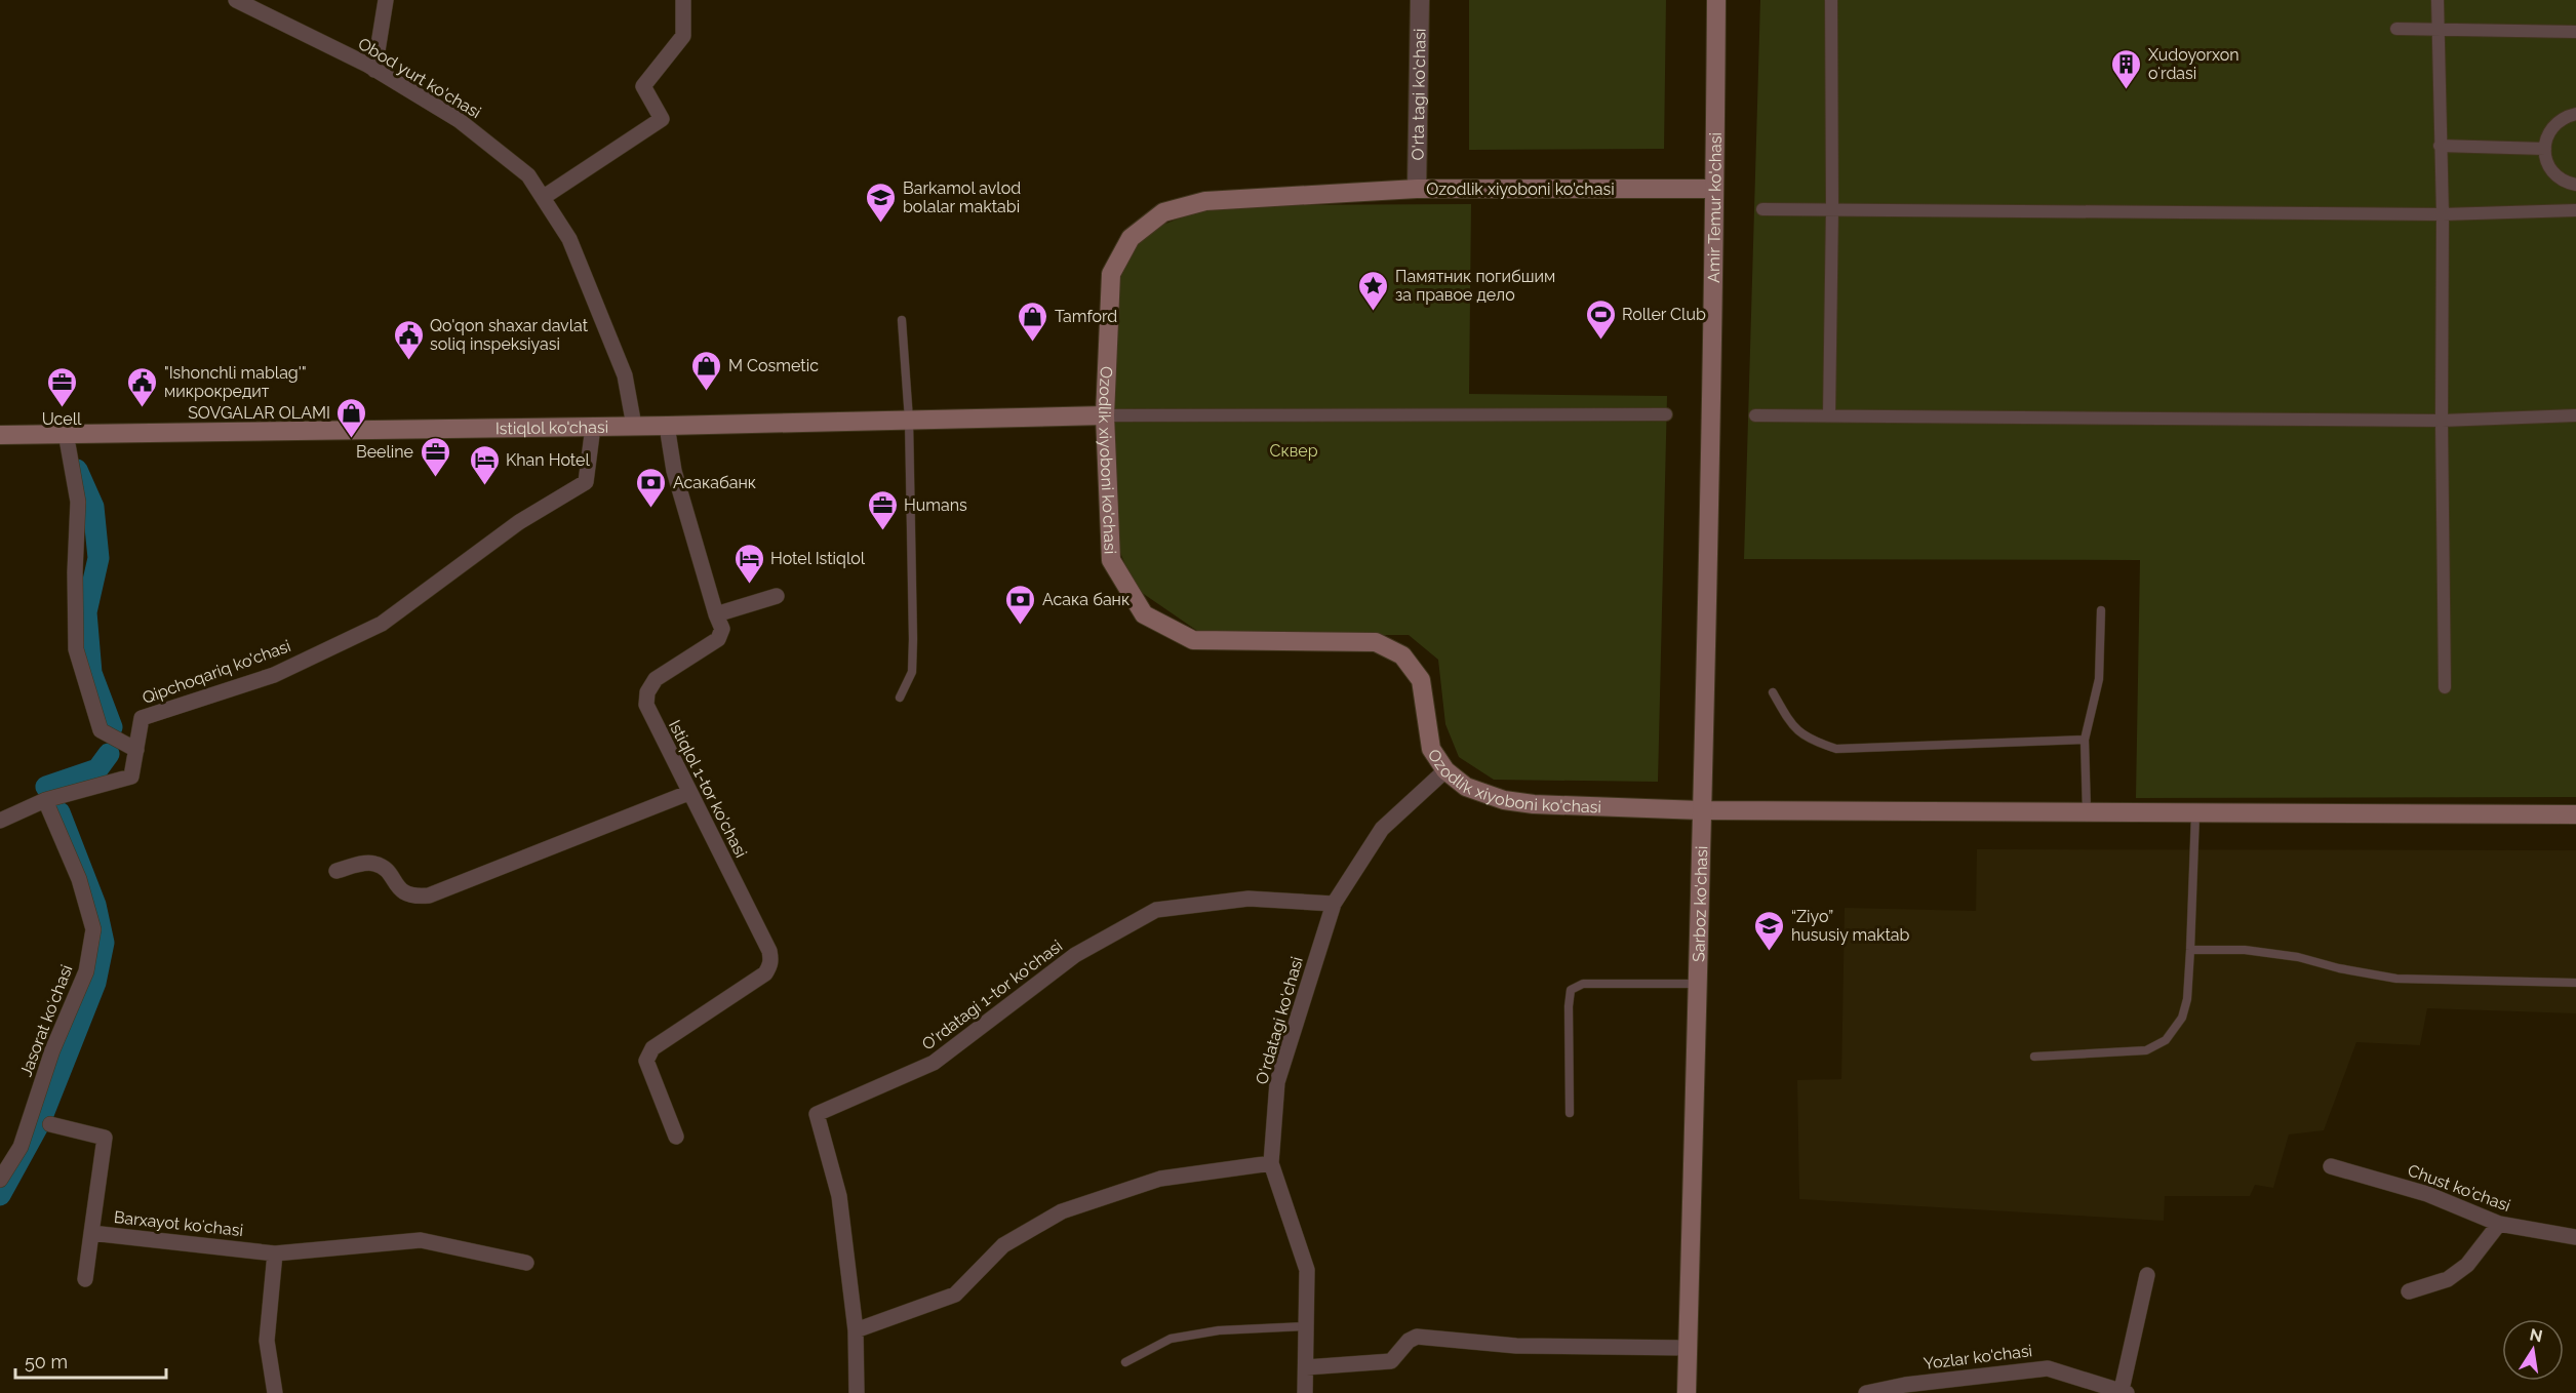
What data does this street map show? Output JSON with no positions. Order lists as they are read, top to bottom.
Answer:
{
  "streets": {
    "main road": [
      "Ozodlik xiyoboni ko'chasi",
      "Amir Temur ko'chasi",
      "Istiqlol ko'chasi",
      "Sarboz ko'chasi"
    ],
    "street": [
      "Obod yurt ko'chasi",
      "O'rta tagi ko'chasi",
      "Qipchoqariq ko'chasi",
      "Istiqlol 1-tor ko'chasi",
      "O'rdatagi 1-tor ko'chasi",
      "Jasorat koʻchasi",
      "O'rdatagi ko'chasi",
      "Chust ko'chasi",
      "Barxayot koʻchasi",
      "Yozlar ko'chasi"
    ]
  },
  "crossings": [
    ["Obod yurt ko'chasi", "Istiqlol ko'chasi"],
    ["O'rta tagi ko'chasi", "Ozodlik xiyoboni ko'chasi"],
    ["Ozodlik xiyoboni ko'chasi", "Amir Temur ko'chasi"],
    ["Ozodlik xiyoboni ko'chasi", "Istiqlol ko'chasi"],
    ["Ozodlik xiyoboni ko'chasi", "Sarboz ko'chasi"],
    ["Ozodlik xiyoboni ko'chasi", "O'rdatagi ko'chasi"],
    ["Amir Temur ko'chasi", "Sarboz ko'chasi"],
    ["Istiqlol ko'chasi", "Qipchoqariq ko'chasi"],
    ["Istiqlol ko'chasi", "Istiqlol 1-tor ko'chasi"],
    ["Qipchoqariq ko'chasi", "Jasorat koʻchasi"],
    ["O'rdatagi 1-tor ko'chasi", "O'rdatagi ko'chasi"]
  ],
  "parks": ["Сквер"],
  "places": {
    "building": ["Xudoyorxon oʻrdasi"],
    "school or university": ["Barkamol avlod bolalar maktabi", "“Ziyo” hususiy maktab"],
    "place": ["Памятник погибшим за правое дело"],
    "sports": ["Roller Club"],
    "shop": ["Tamford", "M Cosmetic", "SOVGALAR OLAMI"],
    "public building": ["Qo'qon shaxar davlat soliq inspeksiyasi", "\"Ishonchli mablag'\" микрокредит"],
    "office": ["Ucell", "Beeline", "Humans"],
    "hotel": ["Khan Hotel", "Hotel Istiqlol"],
    "bank": ["Асакабанк", "Асака банк"]
  },
  "scale_bar": "50 m",
  "north": "top"
}
